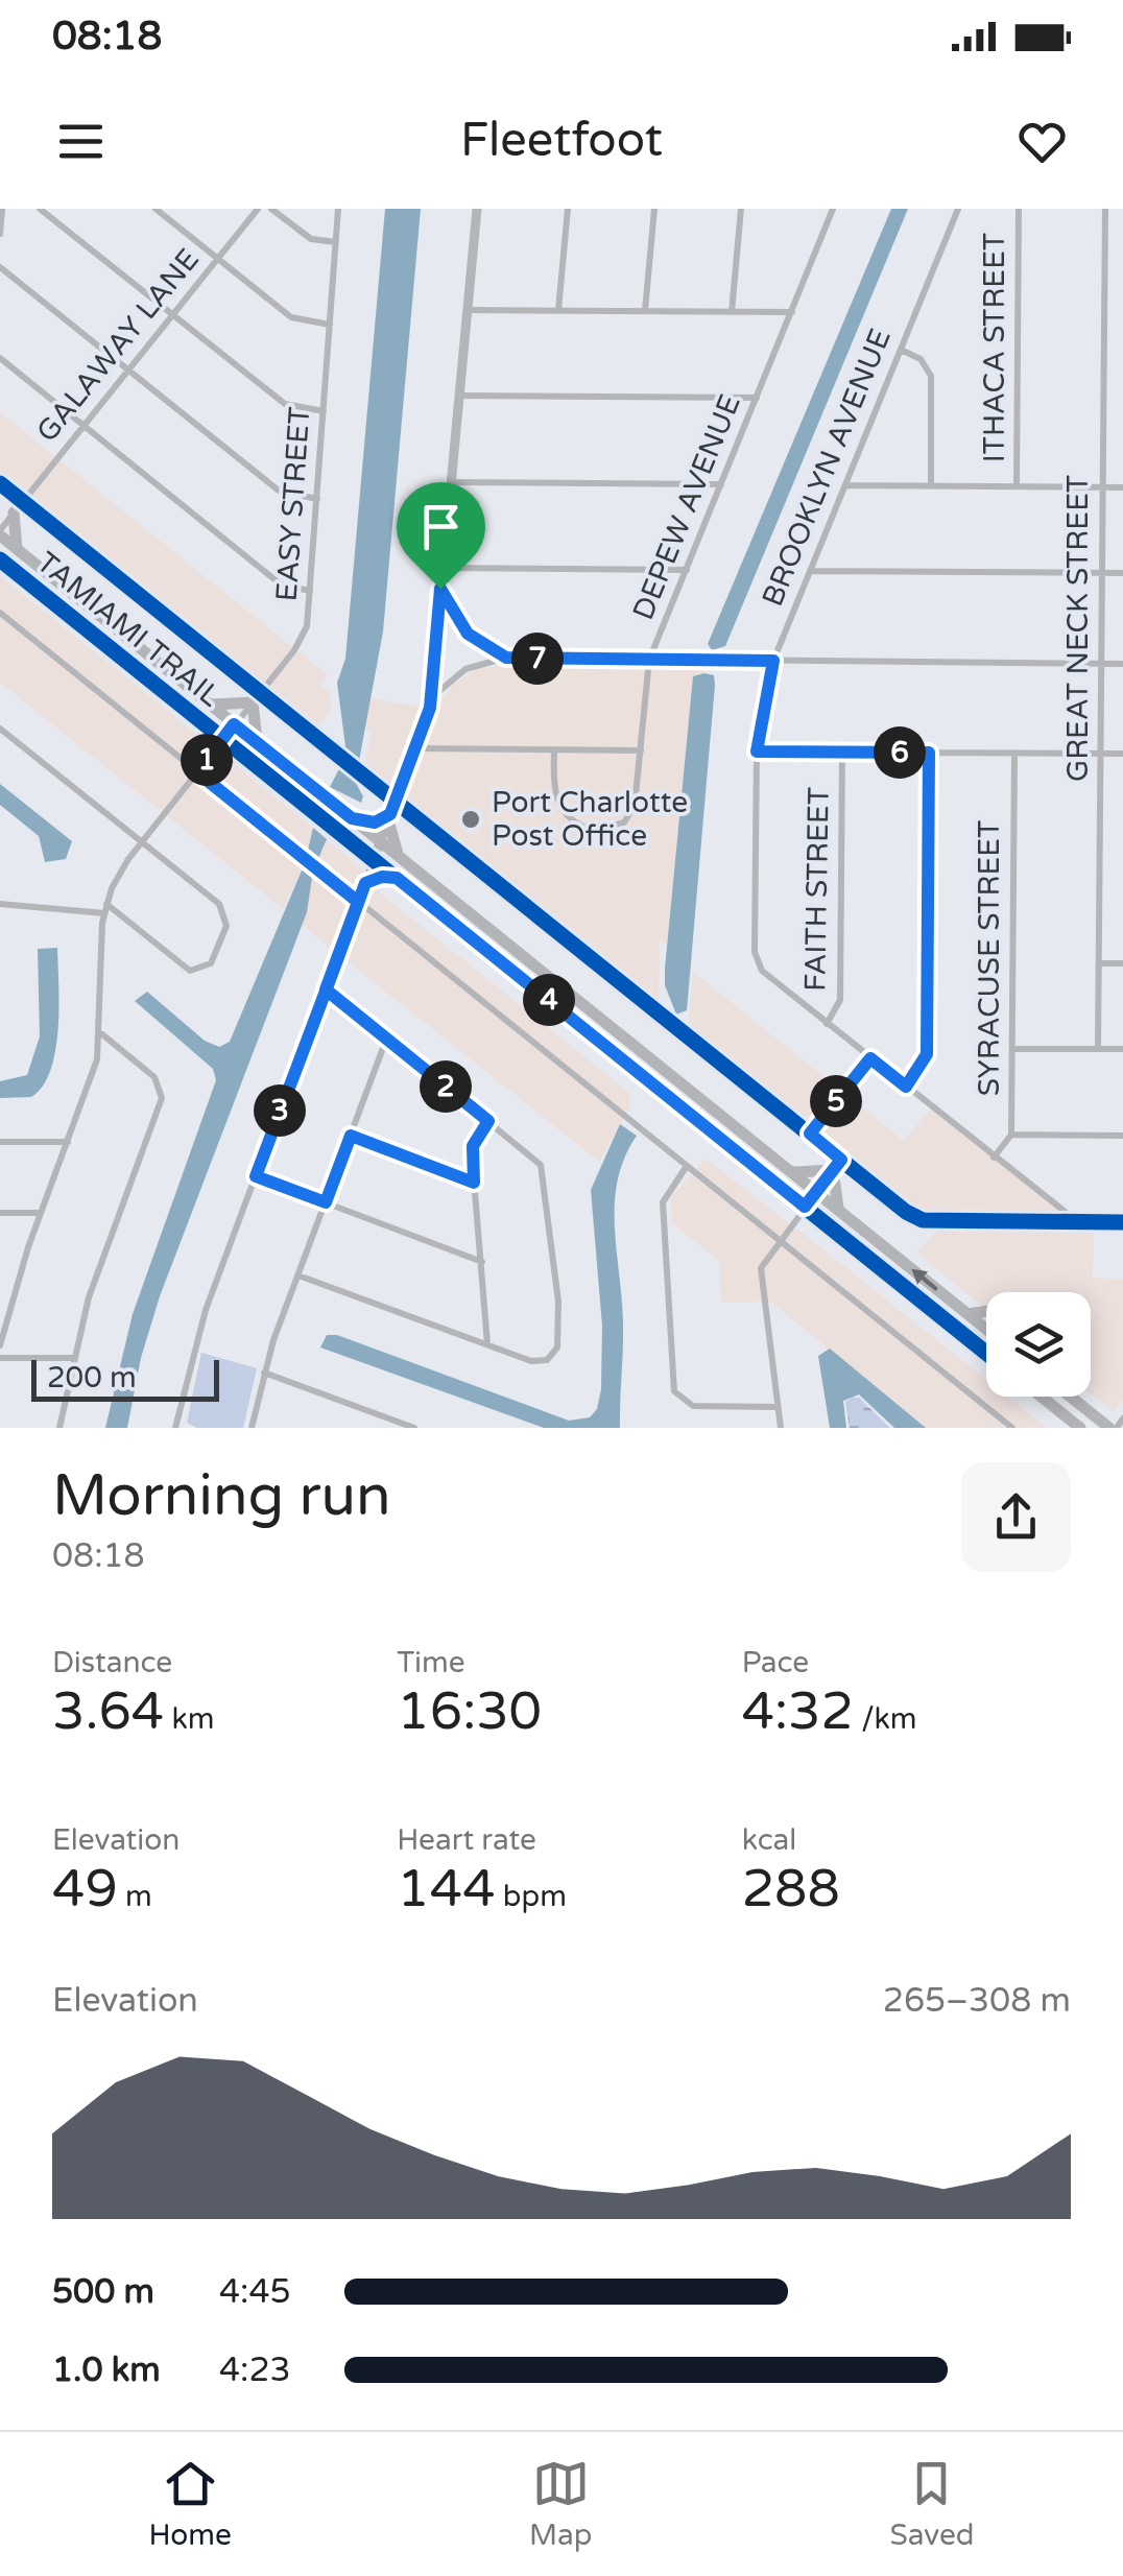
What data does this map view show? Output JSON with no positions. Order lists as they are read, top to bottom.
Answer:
{
  "streets": {
    "main road": ["TAMIAMI TRAIL"],
    "street": [
      "GALAWAY LANE",
      "ITHACA STREET",
      "BROOKLYN AVENUE",
      "EASY STREET",
      "DEPEW AVENUE",
      "GREAT NECK STREET",
      "FAITH STREET",
      "SYRACUSE STREET"
    ]
  },
  "crossings": [
    ["GALAWAY LANE", "TAMIAMI TRAIL"],
    ["BROOKLYN AVENUE", "TAMIAMI TRAIL"],
    ["BROOKLYN AVENUE", "FAITH STREET"],
    ["BROOKLYN AVENUE", "SYRACUSE STREET"],
    ["EASY STREET", "TAMIAMI TRAIL"]
  ],
  "places": ["Port Charlotte Post Office"],
  "scale_bar": "200 m",
  "page": {
    "status": "08:18",
    "header": "Fleetfoot",
    "pins": [
      "7",
      "6",
      "1",
      "4",
      "2",
      "5",
      "3"
    ],
    "scale": "200 m",
    "heading": ["Morning run", "08:18"],
    "stats": [
      ["Distance", "3.64 km"],
      ["Time", "16:30"],
      ["Pace", "4:32 /km"],
      ["Elevation", "49 m"],
      ["Heart rate", "144 bpm"],
      ["kcal", "288"]
    ],
    "chart": ["Elevation", "265–308 m"],
    "list": [
      {
        "name": "500 m",
        "note": "4:45"
      },
      {
        "name": "1.0 km",
        "note": "4:23"
      }
    ],
    "tabs": ["Home", "Map", "Saved"]
  }
}
